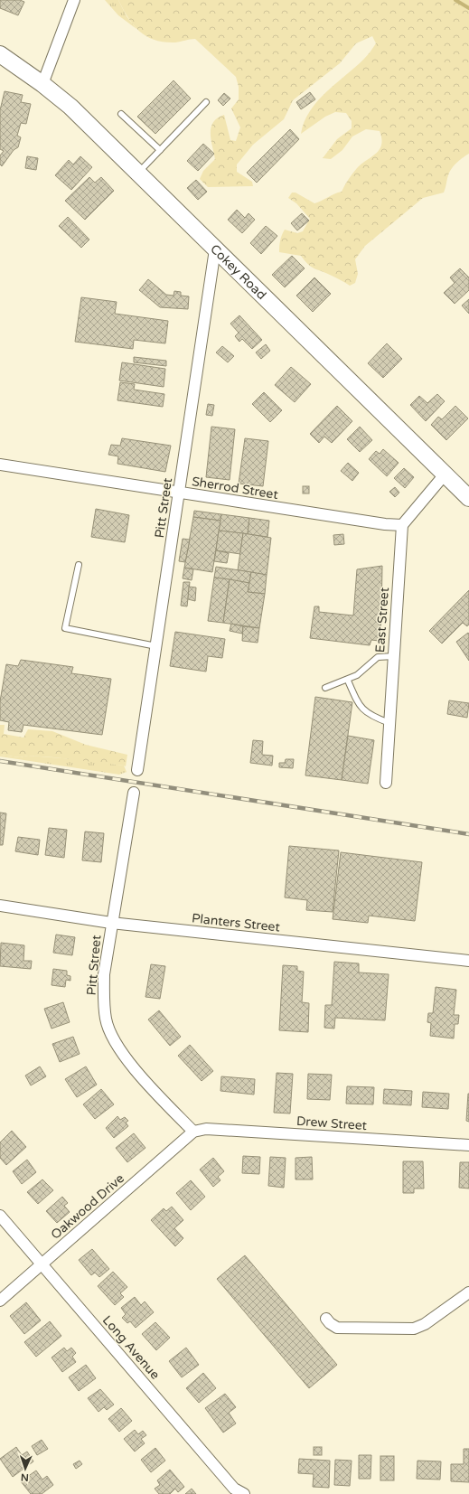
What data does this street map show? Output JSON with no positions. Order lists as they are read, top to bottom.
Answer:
{
  "streets": {
    "street": [
      "Cokey Road",
      "Sherrod Street",
      "Pitt Street",
      "East Street",
      "Planters Street",
      "Drew Street",
      "Oakwood Drive",
      "Long Avenue"
    ]
  },
  "crossings": [
    ["Cokey Road", "Pitt Street"],
    ["Sherrod Street", "Pitt Street"],
    ["Sherrod Street", "East Street"],
    ["Pitt Street", "Planters Street"],
    ["Pitt Street", "Drew Street"],
    ["Pitt Street", "Oakwood Drive"],
    ["Drew Street", "Oakwood Drive"],
    ["Oakwood Drive", "Long Avenue"]
  ],
  "north": "bottom"
}
